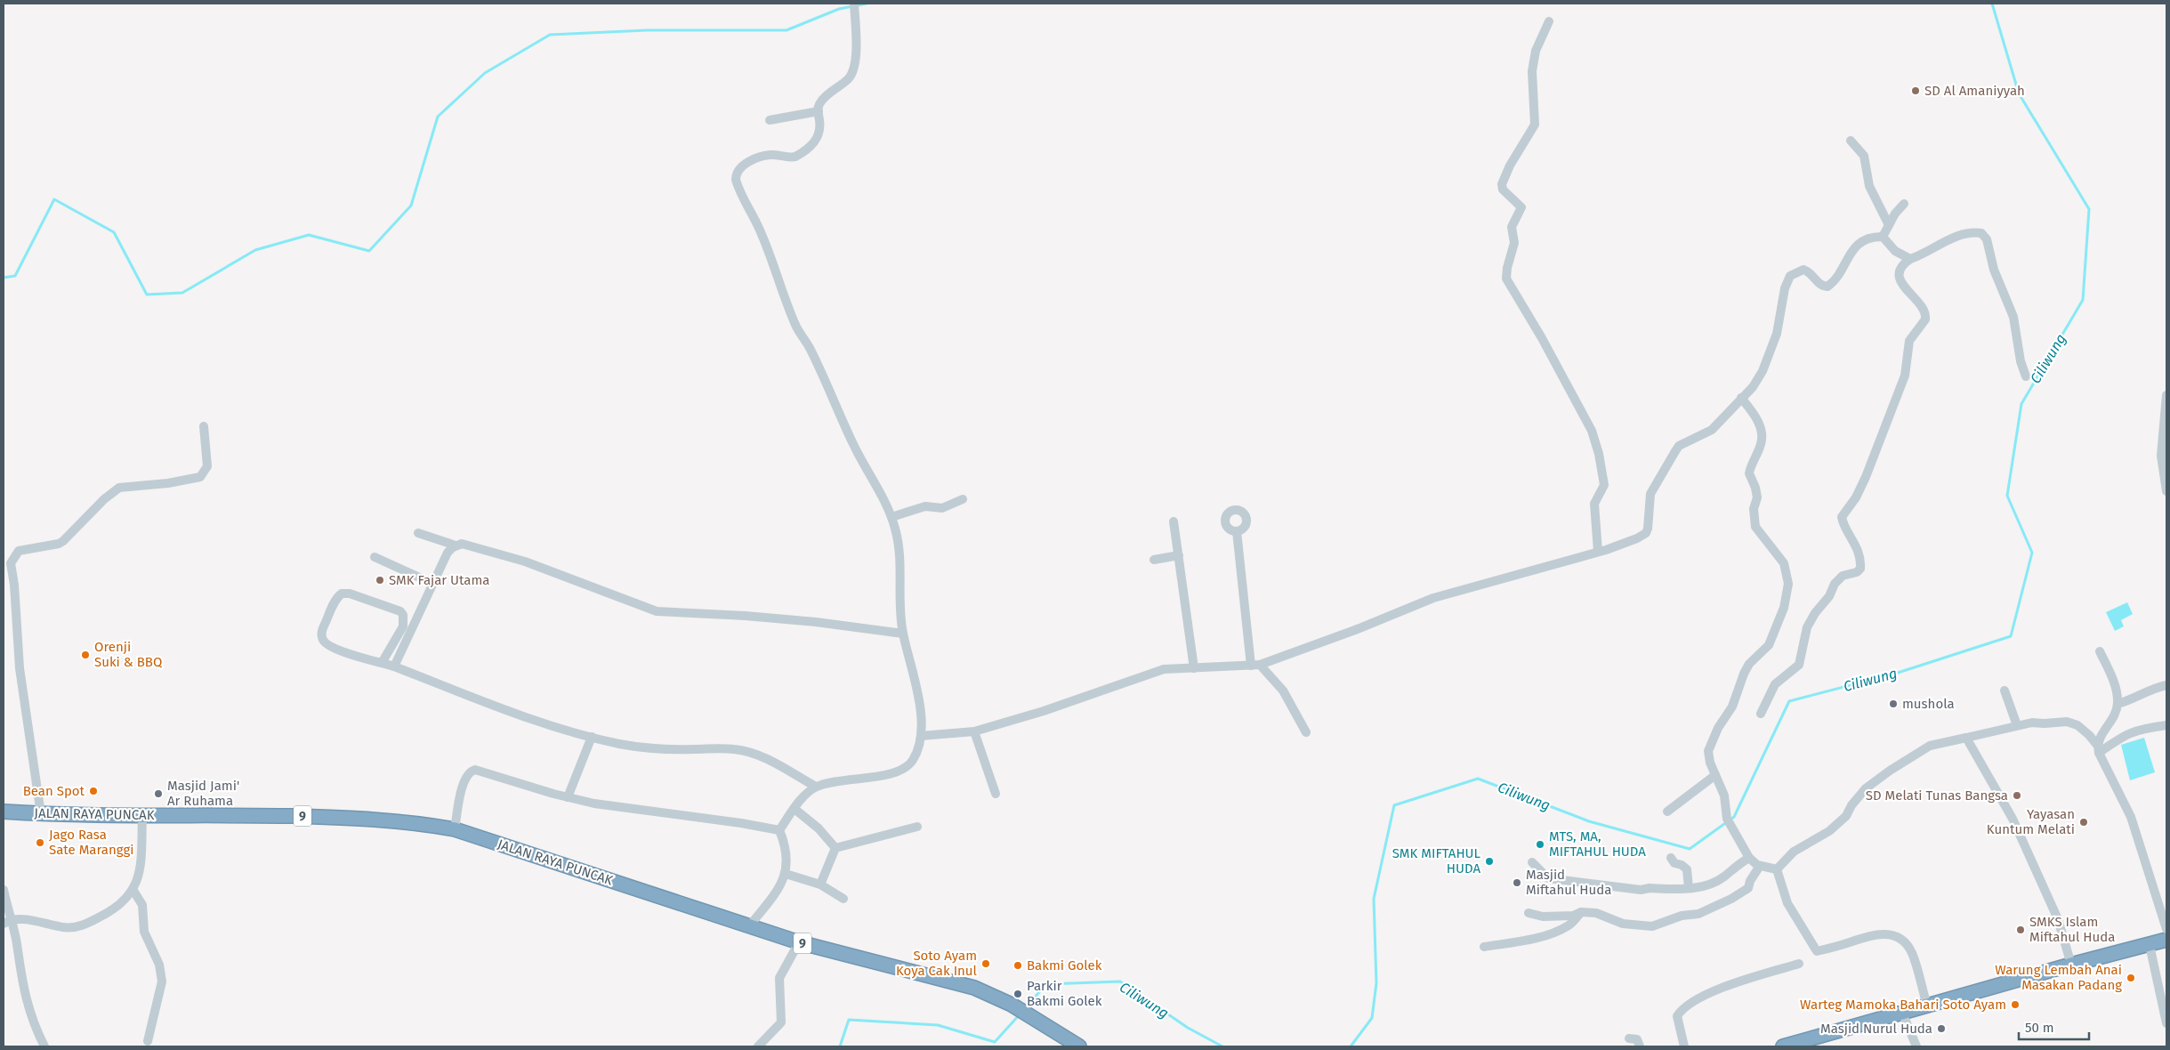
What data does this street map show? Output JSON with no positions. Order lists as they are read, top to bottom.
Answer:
{
  "streets": {
    "highway": ["JALAN RAYA PUNCAK", "9"]
  },
  "water": ["Ciliwung"],
  "places": [
    "SD Al Amaniyyah",
    "SMK Fajar Utama",
    "Orenji Suki & BBQ",
    "mushola",
    "Bean Spot",
    "Masjid Jami' Ar Ruhama",
    "SD Melati Tunas Bangsa",
    "Yayasan Kuntum Melati",
    "Jago Rasa Sate Maranggi",
    "MTS, MA, MIFTAHUL HUDA",
    "SMK MIFTAHUL HUDA",
    "Masjid Miftahul Huda",
    "SMKS Islam Miftahul Huda",
    "Soto Ayam Koya Cak Inul",
    "Bakmi Golek",
    "Warung Lembah Anai Masakan Padang",
    "Parkir Bakmi Golek",
    "Warteg Mamoka Bahari Soto Ayam",
    "Masjid Nurul Huda"
  ],
  "scale_bar": "50 m"
}
